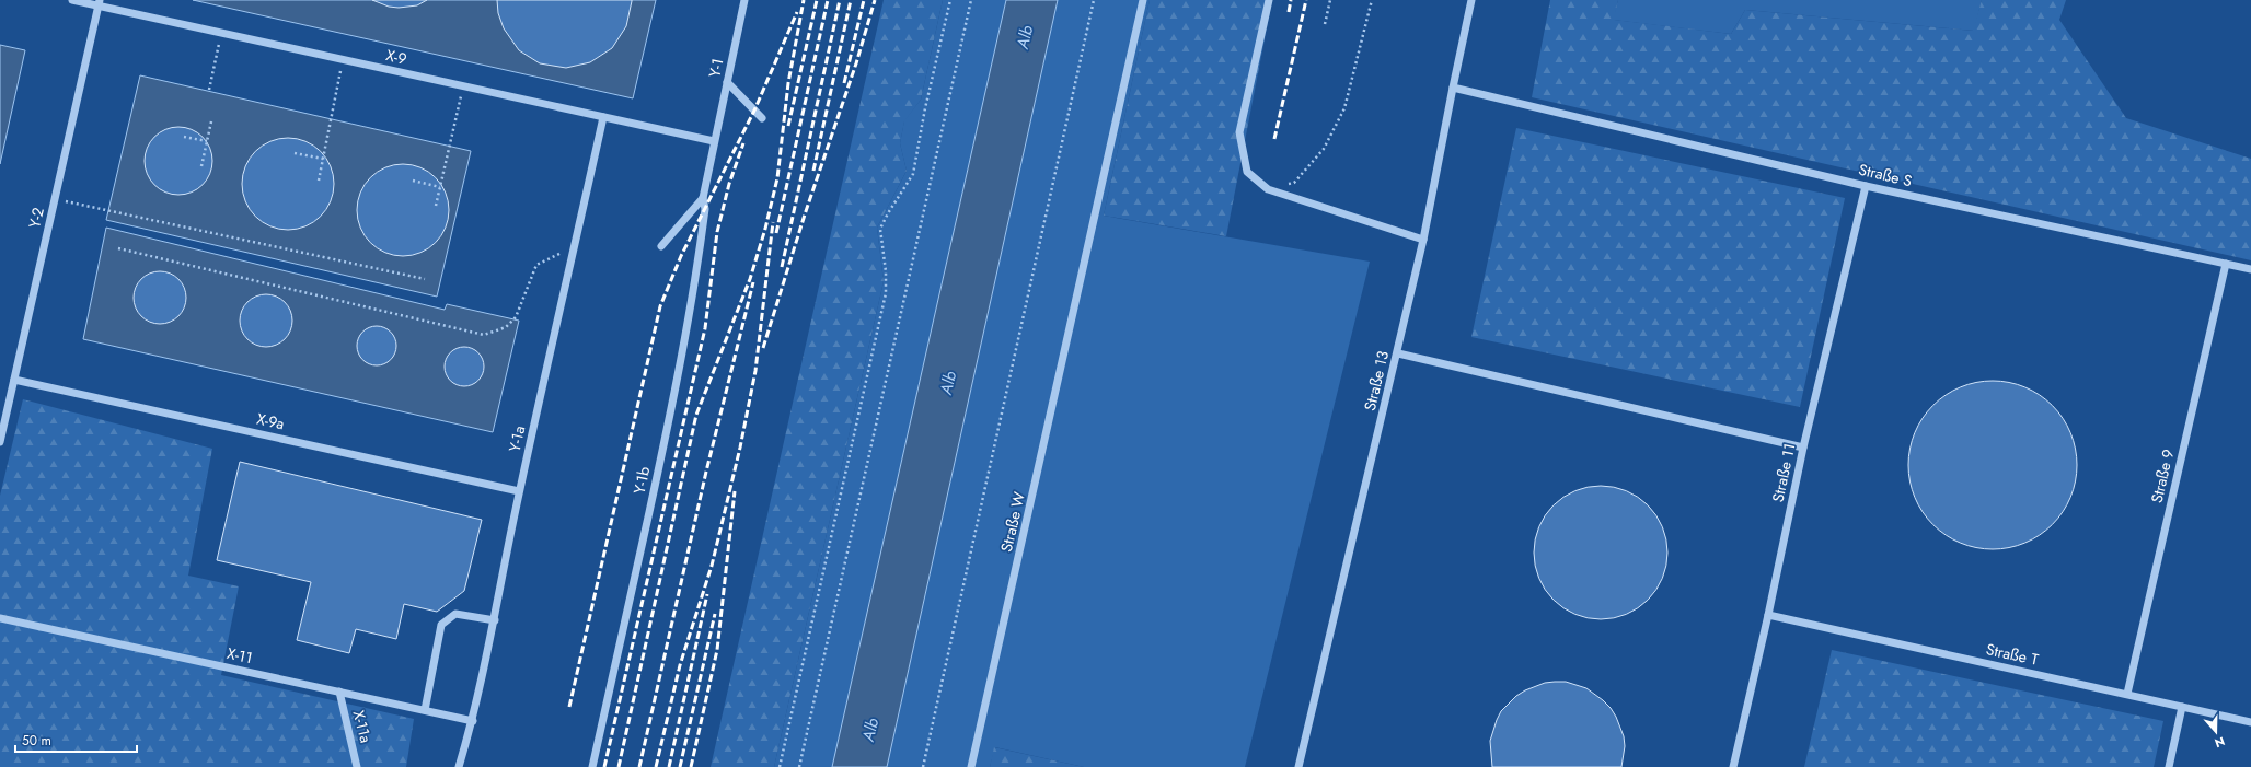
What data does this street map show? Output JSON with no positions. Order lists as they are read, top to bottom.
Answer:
{
  "streets": {
    "street": [
      "X-9",
      "Y-1",
      "Straße S",
      "Y-2",
      "Straße 13",
      "X-9a",
      "Y-1a",
      "Straße 11",
      "Straße 9",
      "Y-1b",
      "Straße W",
      "Straße T",
      "X-11",
      "X-11a"
    ]
  },
  "crossings": [
    ["X-9", "Y-1"],
    ["X-9", "Y-2"],
    ["X-9", "Y-1a"],
    ["X-9", "Y-1b"],
    ["Y-1", "Y-1b"],
    ["Straße S", "Straße 13"],
    ["Straße S", "Straße 11"],
    ["Straße S", "Straße 9"],
    ["Y-2", "X-9a"],
    ["X-9a", "Y-1a"],
    ["Y-1a", "X-11"],
    ["Straße 11", "Straße T"],
    ["Straße 9", "Straße T"],
    ["X-11", "X-11a"]
  ],
  "water": ["Alb"],
  "scale_bar": "50 m",
  "north": "bottom"
}
